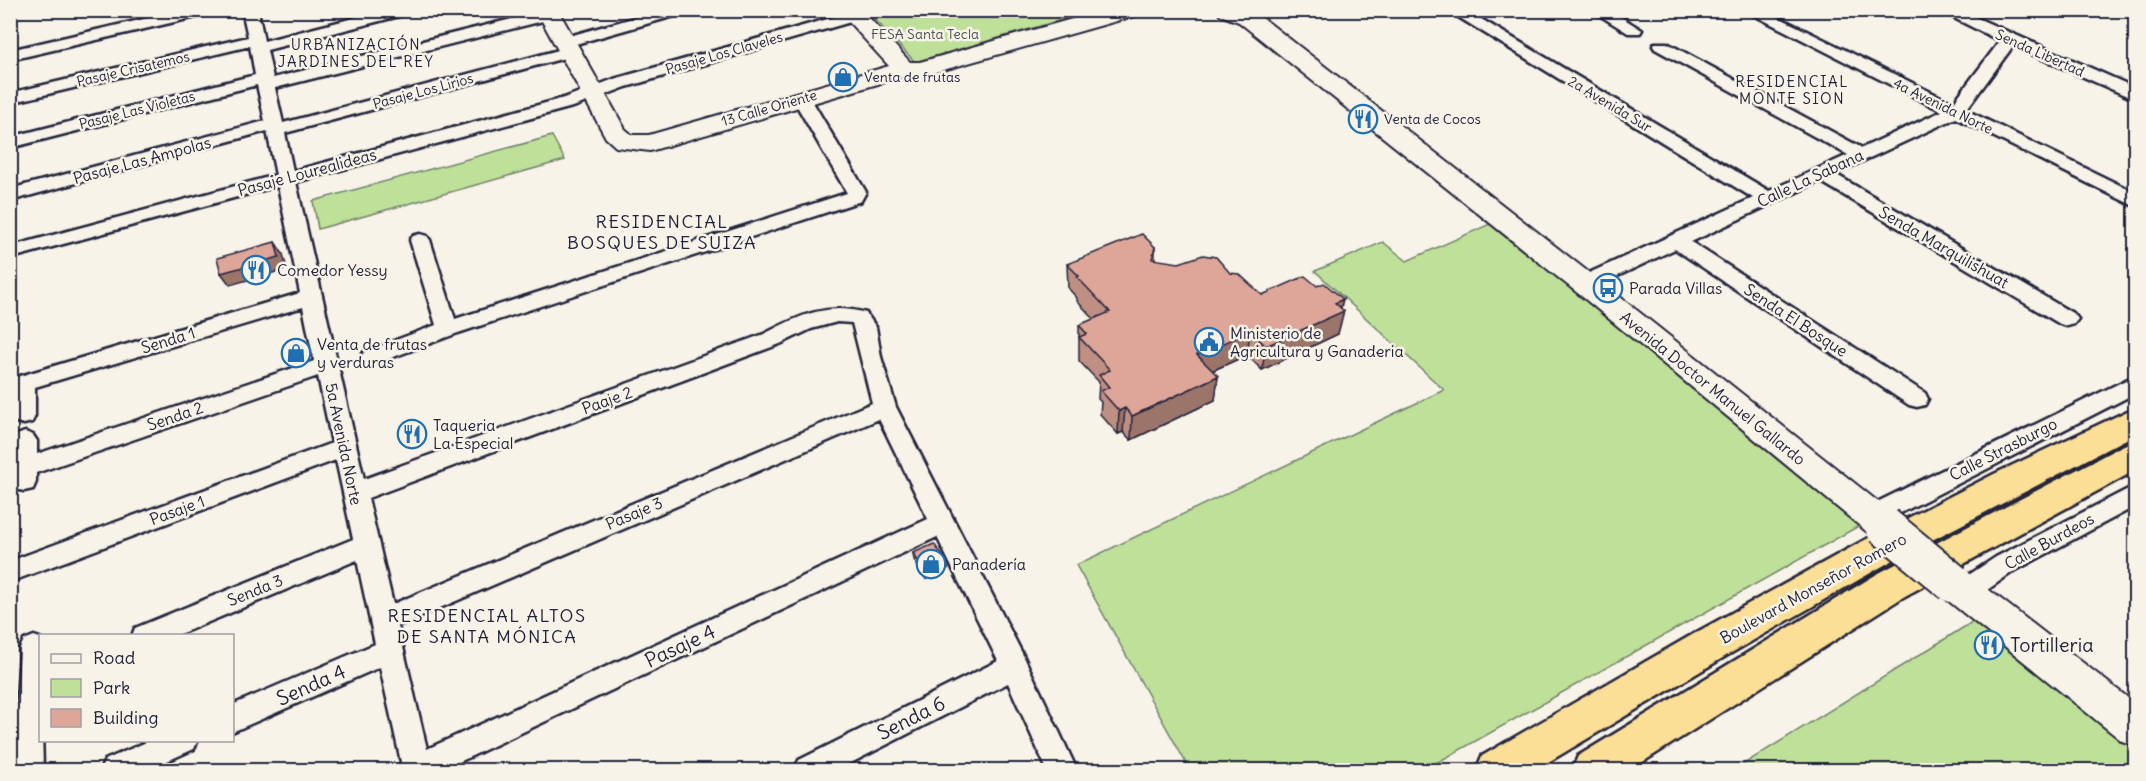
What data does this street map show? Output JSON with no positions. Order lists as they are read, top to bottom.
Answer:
{
  "streets": {
    "highway": ["Boulevard Monseñor Romero"],
    "street": [
      "Pasaje Los Claveles",
      "Senda Libertad",
      "Pasaje Crisatemos",
      "Pasaje Los Lirios",
      "2a Avenida Sur",
      "4a Avenida Norte",
      "13 Calle Oriente",
      "Pasaje Las Violetas",
      "Pasaje Las Ampolas",
      "Pasaje Lourealideas",
      "Calle La Sabana",
      "Senda Marquilishuat",
      "Senda El Bosque",
      "Senda 1",
      "Avenida Doctor Manuel Gallardo",
      "Paaje 2",
      "Senda 2",
      "5a Avenida Norte",
      "Calle Strasburgo",
      "Pasaje 1",
      "Pasaje 3",
      "Calle Burdeos",
      "Senda 3",
      "Pasaje 4",
      "Senda 4",
      "Senda 6"
    ]
  },
  "crossings": [
    ["Pasaje Los Claveles", "13 Calle Oriente"],
    ["Pasaje Los Claveles", "Pasaje Lourealideas"],
    ["Senda Libertad", "Calle La Sabana"],
    ["Pasaje Crisatemos", "5a Avenida Norte"],
    ["Pasaje Los Lirios", "Pasaje Las Ampolas"],
    ["Pasaje Los Lirios", "5a Avenida Norte"],
    ["2a Avenida Sur", "Calle La Sabana"],
    ["4a Avenida Norte", "Calle La Sabana"],
    ["13 Calle Oriente", "Pasaje Lourealideas"],
    ["Pasaje Las Violetas", "5a Avenida Norte"],
    ["Pasaje Las Ampolas", "5a Avenida Norte"],
    ["Pasaje Lourealideas", "5a Avenida Norte"],
    ["Calle La Sabana", "Senda Marquilishuat"],
    ["Calle La Sabana", "Senda El Bosque"],
    ["Calle La Sabana", "Avenida Doctor Manuel Gallardo"],
    ["Senda 1", "5a Avenida Norte"],
    ["Avenida Doctor Manuel Gallardo", "Calle Strasburgo"],
    ["Avenida Doctor Manuel Gallardo", "Calle Burdeos"],
    ["Paaje 2", "5a Avenida Norte"],
    ["Paaje 2", "Pasaje 3"],
    ["Senda 2", "5a Avenida Norte"],
    ["5a Avenida Norte", "Pasaje 1"],
    ["5a Avenida Norte", "Pasaje 3"],
    ["5a Avenida Norte", "Senda 3"],
    ["5a Avenida Norte", "Pasaje 4"],
    ["5a Avenida Norte", "Senda 4"]
  ],
  "districts": [
    "URBANIZACIÓN JARDINES DEL REY",
    "RESIDENCIAL MONTE SION",
    "RESIDENCIAL BOSQUES DE SUIZA",
    "RESIDENCIAL ALTOS DE SANTA MÓNICA"
  ],
  "parks": ["FESA Santa Tecla"],
  "places": {
    "shop": ["Venta de frutas", "Venta de frutas y verduras", "Panadería"],
    "restaurant": [
      "Venta de Cocos",
      "Comedor Yessy",
      "Taqueria La Especial",
      "Tortilleria"
    ],
    "bus stop": ["Parada Villas"],
    "public building": ["Ministerio de Agricultura y Ganaderia"]
  },
  "legend": ["Road", "Park", "Building"]
}
